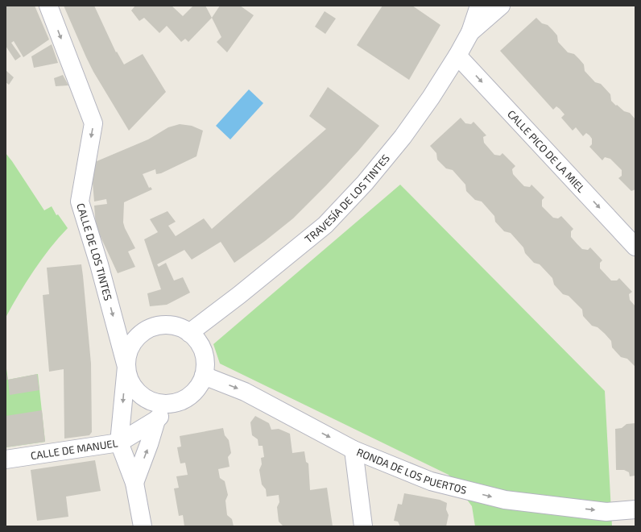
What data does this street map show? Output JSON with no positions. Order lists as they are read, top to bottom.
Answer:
{
  "streets": {
    "street": [
      "CALLE PICO DE LA MIEL",
      "TRAVESÍA DE LOS TINTES",
      "CALLE DE LOS TINTES",
      "CALLE DE MANUEL",
      "RONDA DE LOS PUERTOS"
    ]
  },
  "crossings": [
    ["CALLE PICO DE LA MIEL", "TRAVESÍA DE LOS TINTES"],
    ["TRAVESÍA DE LOS TINTES", "CALLE DE LOS TINTES"],
    ["TRAVESÍA DE LOS TINTES", "RONDA DE LOS PUERTOS"],
    ["CALLE DE LOS TINTES", "CALLE DE MANUEL"],
    ["CALLE DE LOS TINTES", "RONDA DE LOS PUERTOS"]
  ],
  "one_way": ["CALLE PICO DE LA MIEL", "CALLE DE LOS TINTES", "RONDA DE LOS PUERTOS"]
}
